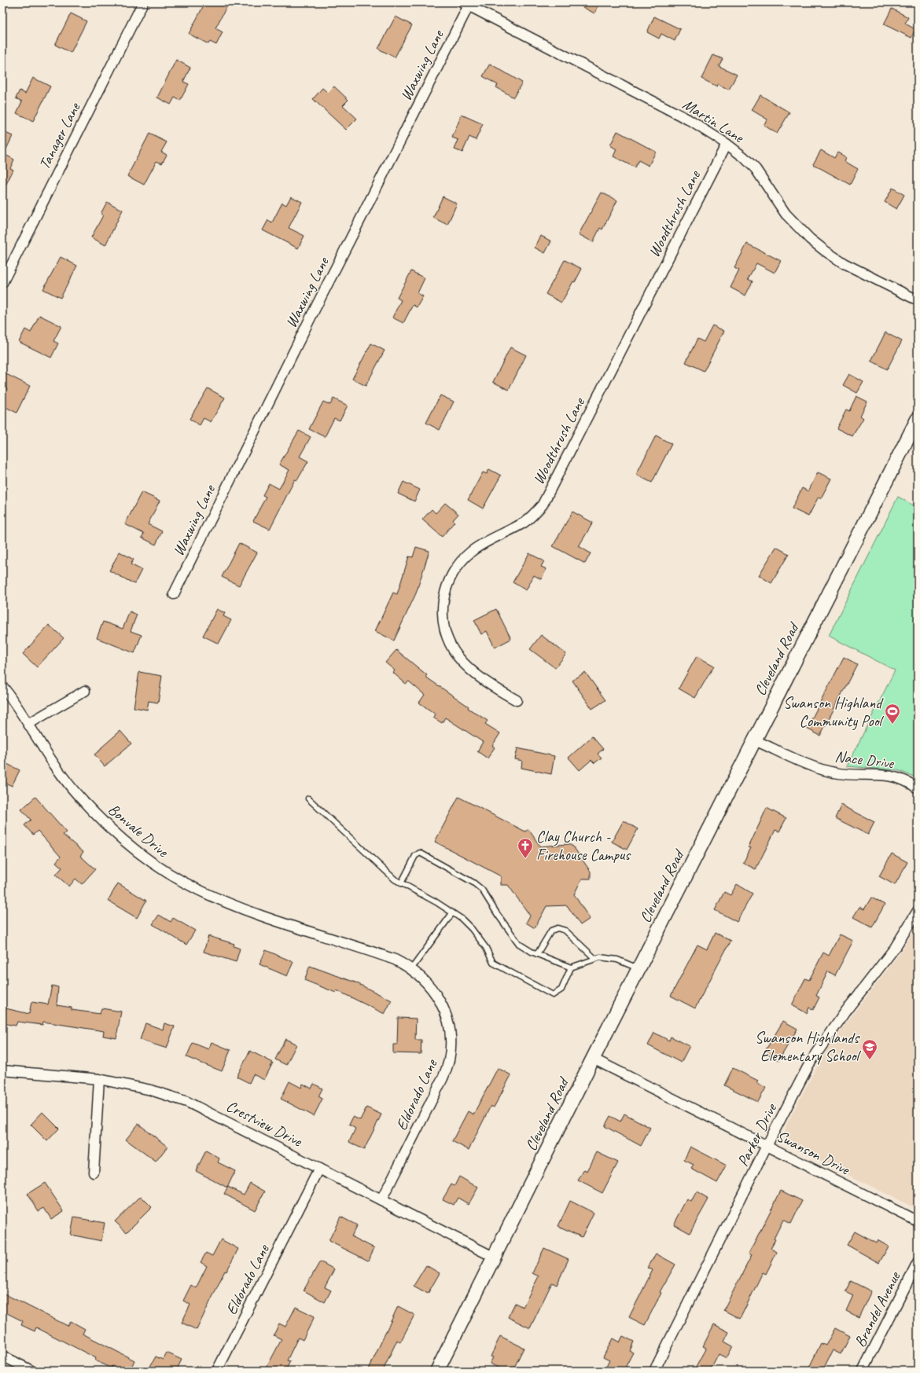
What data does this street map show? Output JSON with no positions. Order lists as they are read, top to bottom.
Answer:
{
  "streets": {
    "main road": ["Cleveland Road"],
    "street": [
      "Waxwing Lane",
      "Martin Lane",
      "Tanager Lane",
      "Woodthrush Lane",
      "Nace Drive",
      "Bonvale Drive",
      "Eldorado Lane",
      "Crestview Drive",
      "Parker Drive",
      "Swanson Drive",
      "Brandel Avenue"
    ]
  },
  "crossings": [
    ["Waxwing Lane", "Martin Lane"],
    ["Martin Lane", "Woodthrush Lane"],
    ["Cleveland Road", "Nace Drive"],
    ["Cleveland Road", "Crestview Drive"],
    ["Cleveland Road", "Swanson Drive"],
    ["Bonvale Drive", "Eldorado Lane"],
    ["Eldorado Lane", "Crestview Drive"],
    ["Parker Drive", "Swanson Drive"]
  ],
  "places": {
    "sports": ["Swanson Highland Community Pool"],
    "church": ["Clay Church - Firehouse Campus"],
    "school or university": ["Swanson Highlands Elementary School"]
  }
}
